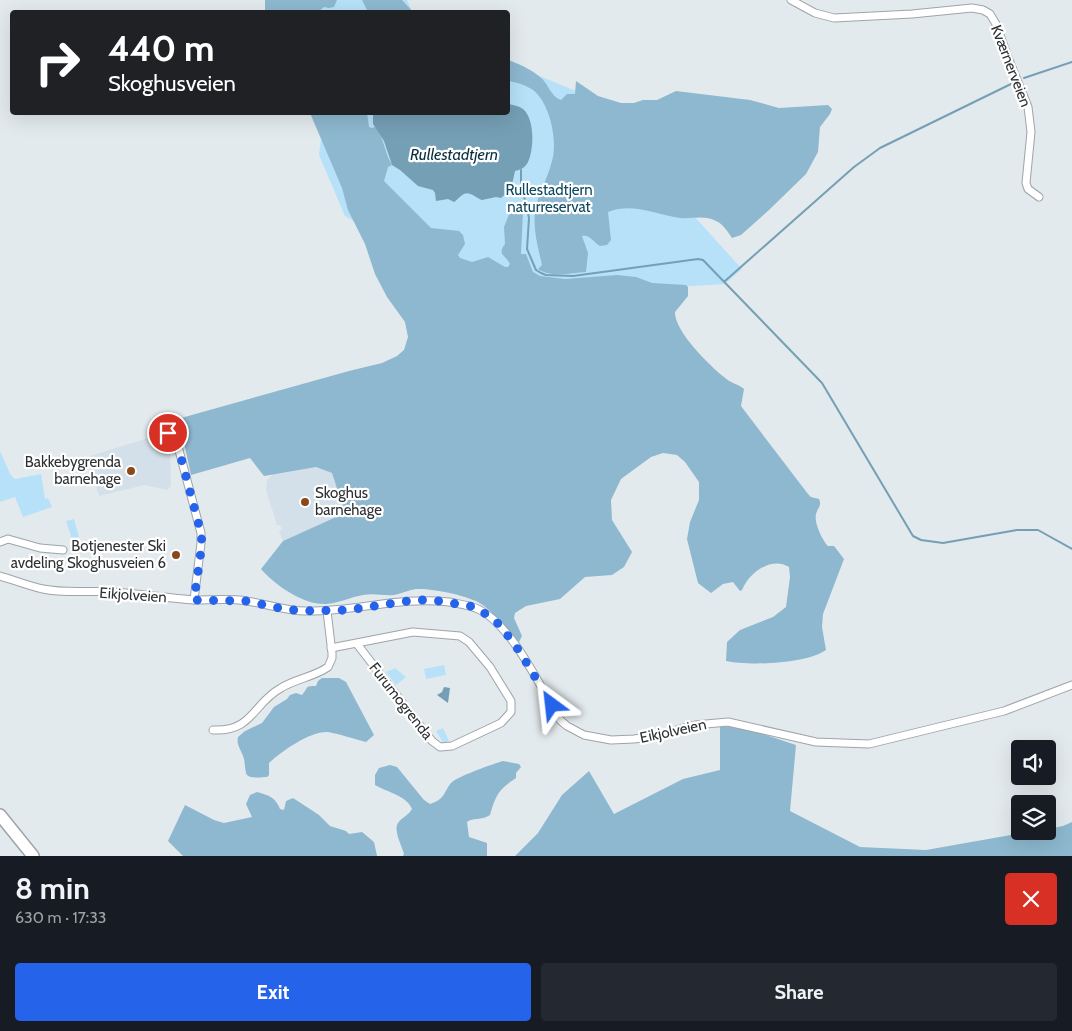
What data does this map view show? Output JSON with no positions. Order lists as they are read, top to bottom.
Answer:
{
  "streets": {
    "street": ["Kværnerveien", "Eikjolveien", "Furumogrenda"]
  },
  "water": ["Rullestadtjern"],
  "parks": ["Rullestadtjern naturreservat"],
  "places": ["Bakkebygrenda barnehage", "Skoghus barnehage", "Botjenester Ski avdeling Skoghusveien 6"],
  "page": {
    "turn": ["440 m", "Skoghusveien"],
    "heading": ["8 min", "630 m · 17:33"],
    "buttons": ["Exit", "Share"]
  }
}
